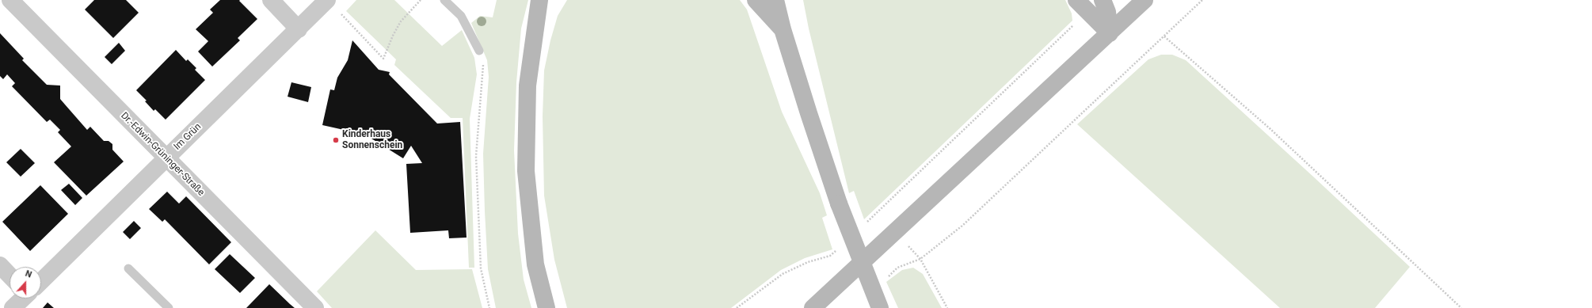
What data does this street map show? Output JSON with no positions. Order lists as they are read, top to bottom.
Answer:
{
  "streets": {
    "street": ["Im Grün", "Dr.-Edwin-Grüninger-Straße"]
  },
  "crossings": [
    ["Im Grün", "Dr.-Edwin-Grüninger-Straße"]
  ],
  "places": ["Kinderhaus Sonnenschein"],
  "north": "top"
}
